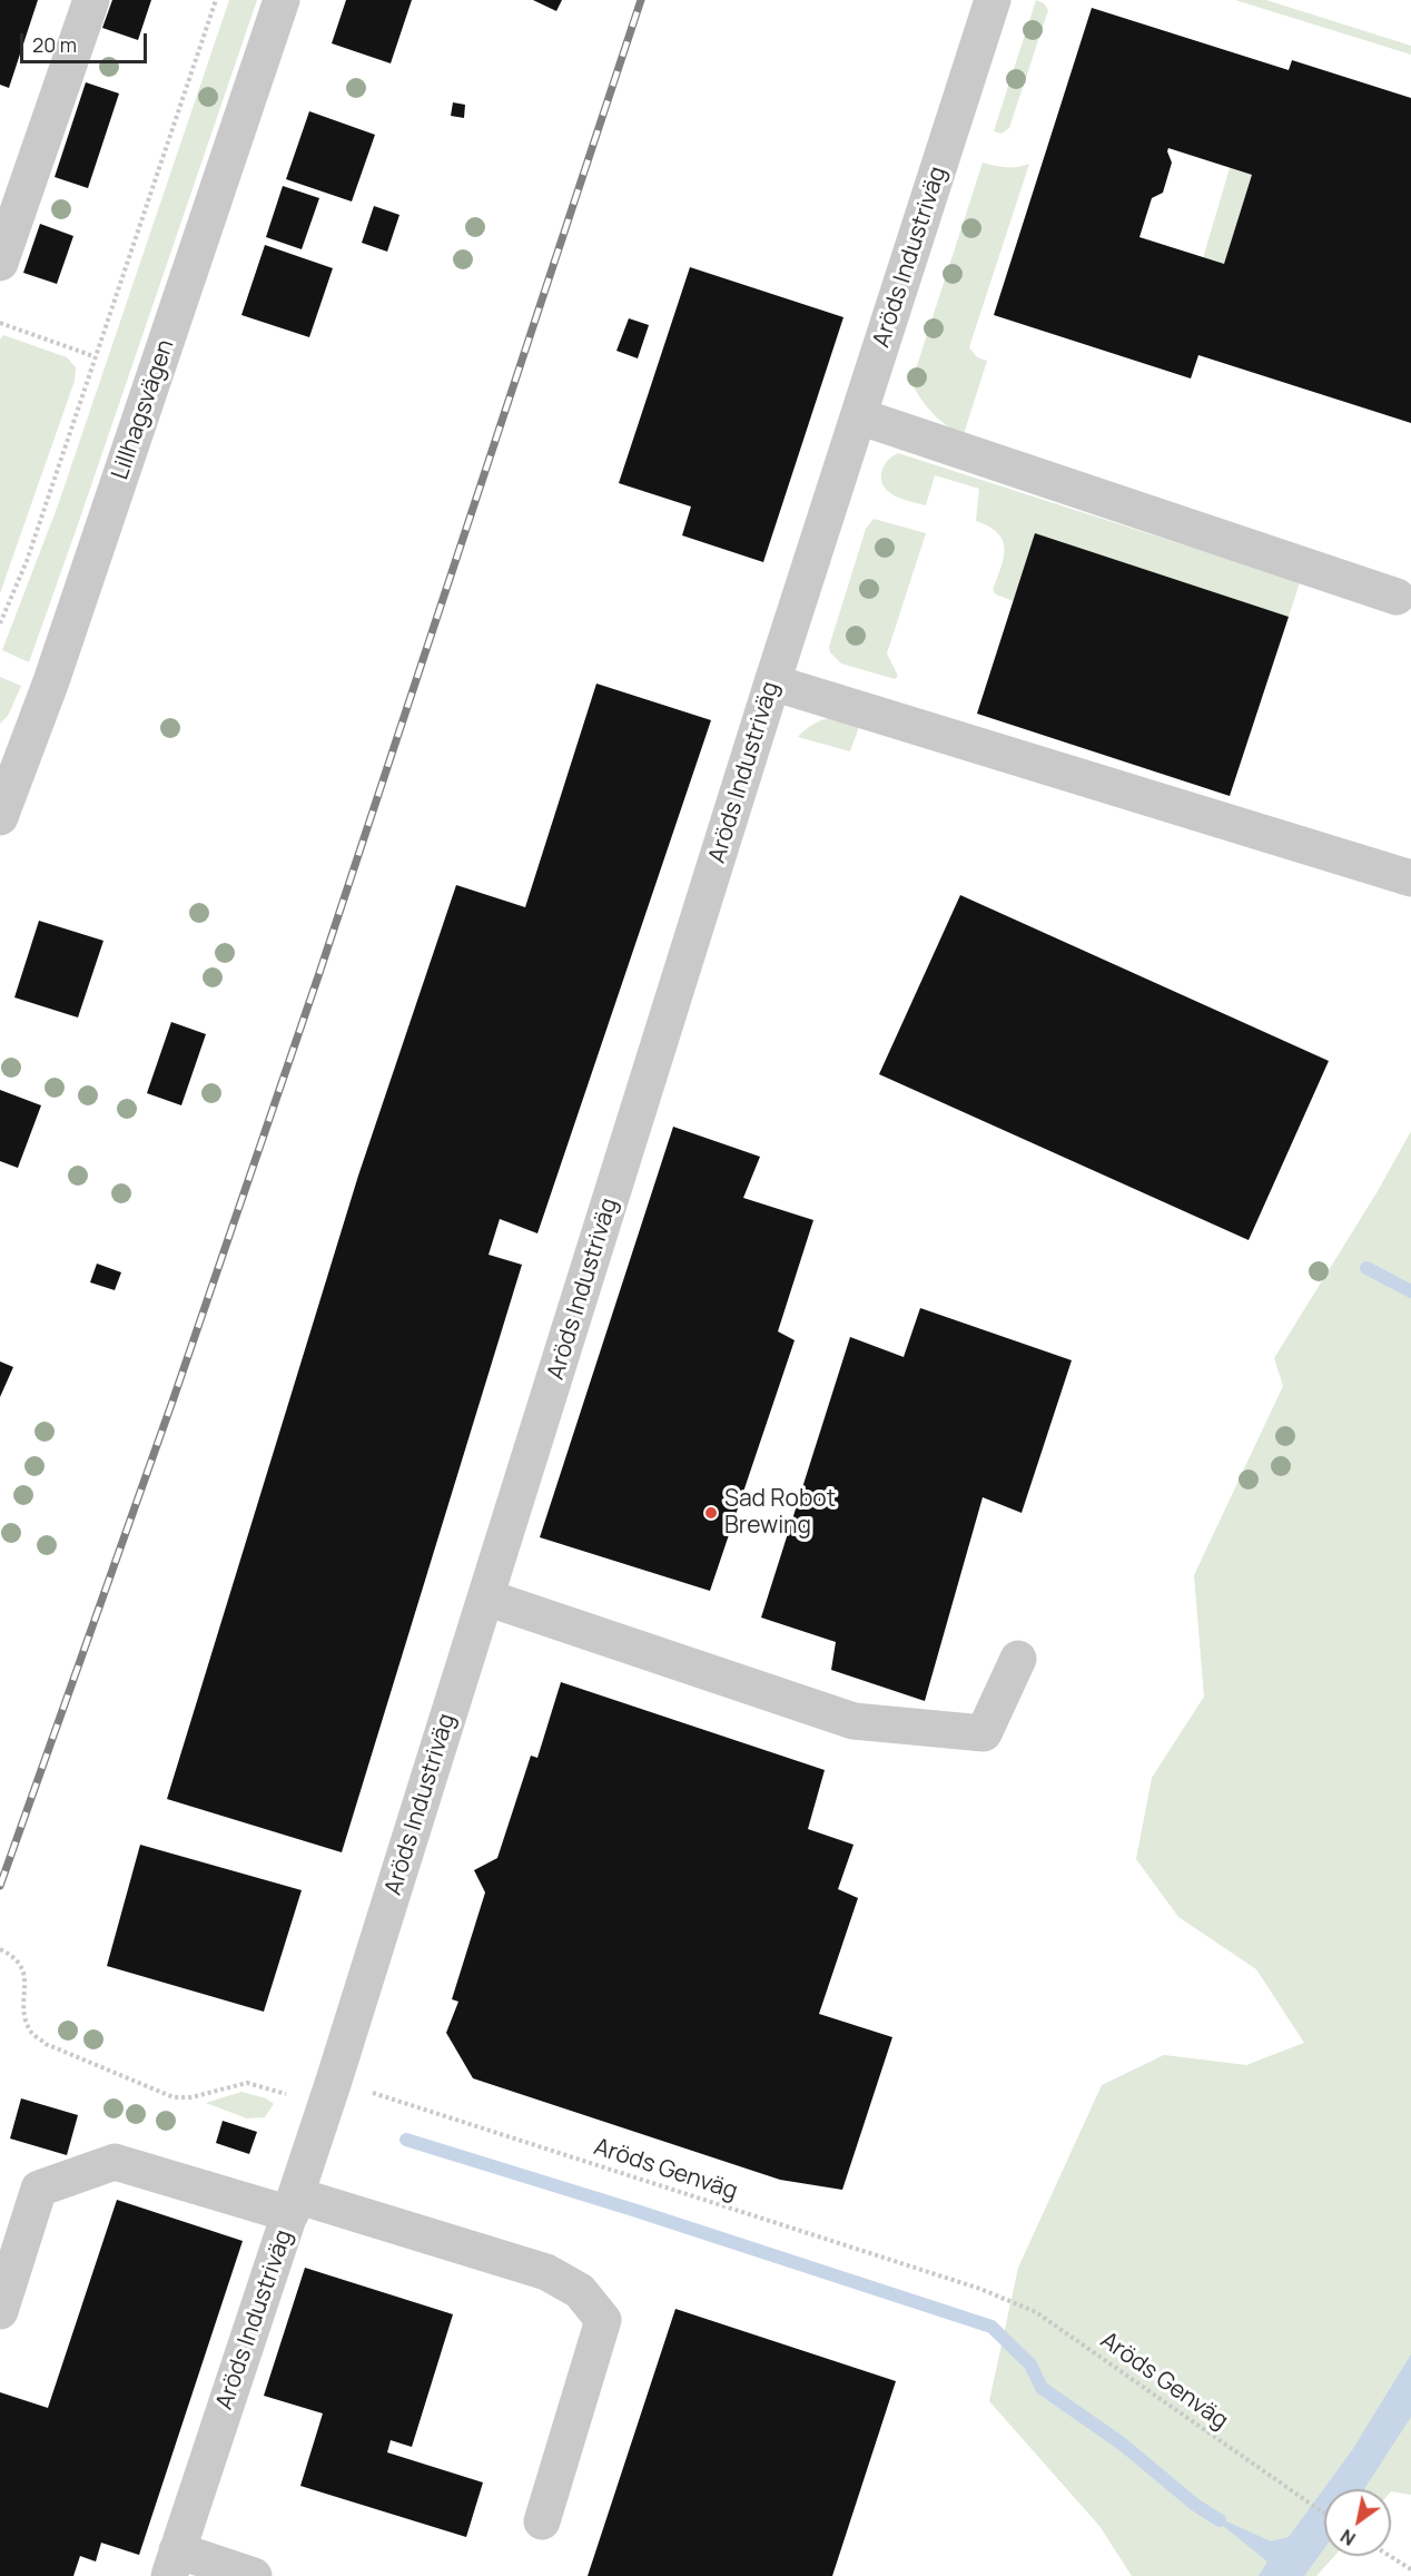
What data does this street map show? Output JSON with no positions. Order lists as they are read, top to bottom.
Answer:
{
  "streets": {
    "street": ["Aröds Industriväg", "Lillhagsvägen"],
    "path": ["Aröds Genväg"]
  },
  "crossings": [
    ["Aröds Industriväg", "Aröds Genväg"]
  ],
  "places": ["Sad Robot Brewing"],
  "scale_bar": "20 m",
  "north": "bottom left"
}
